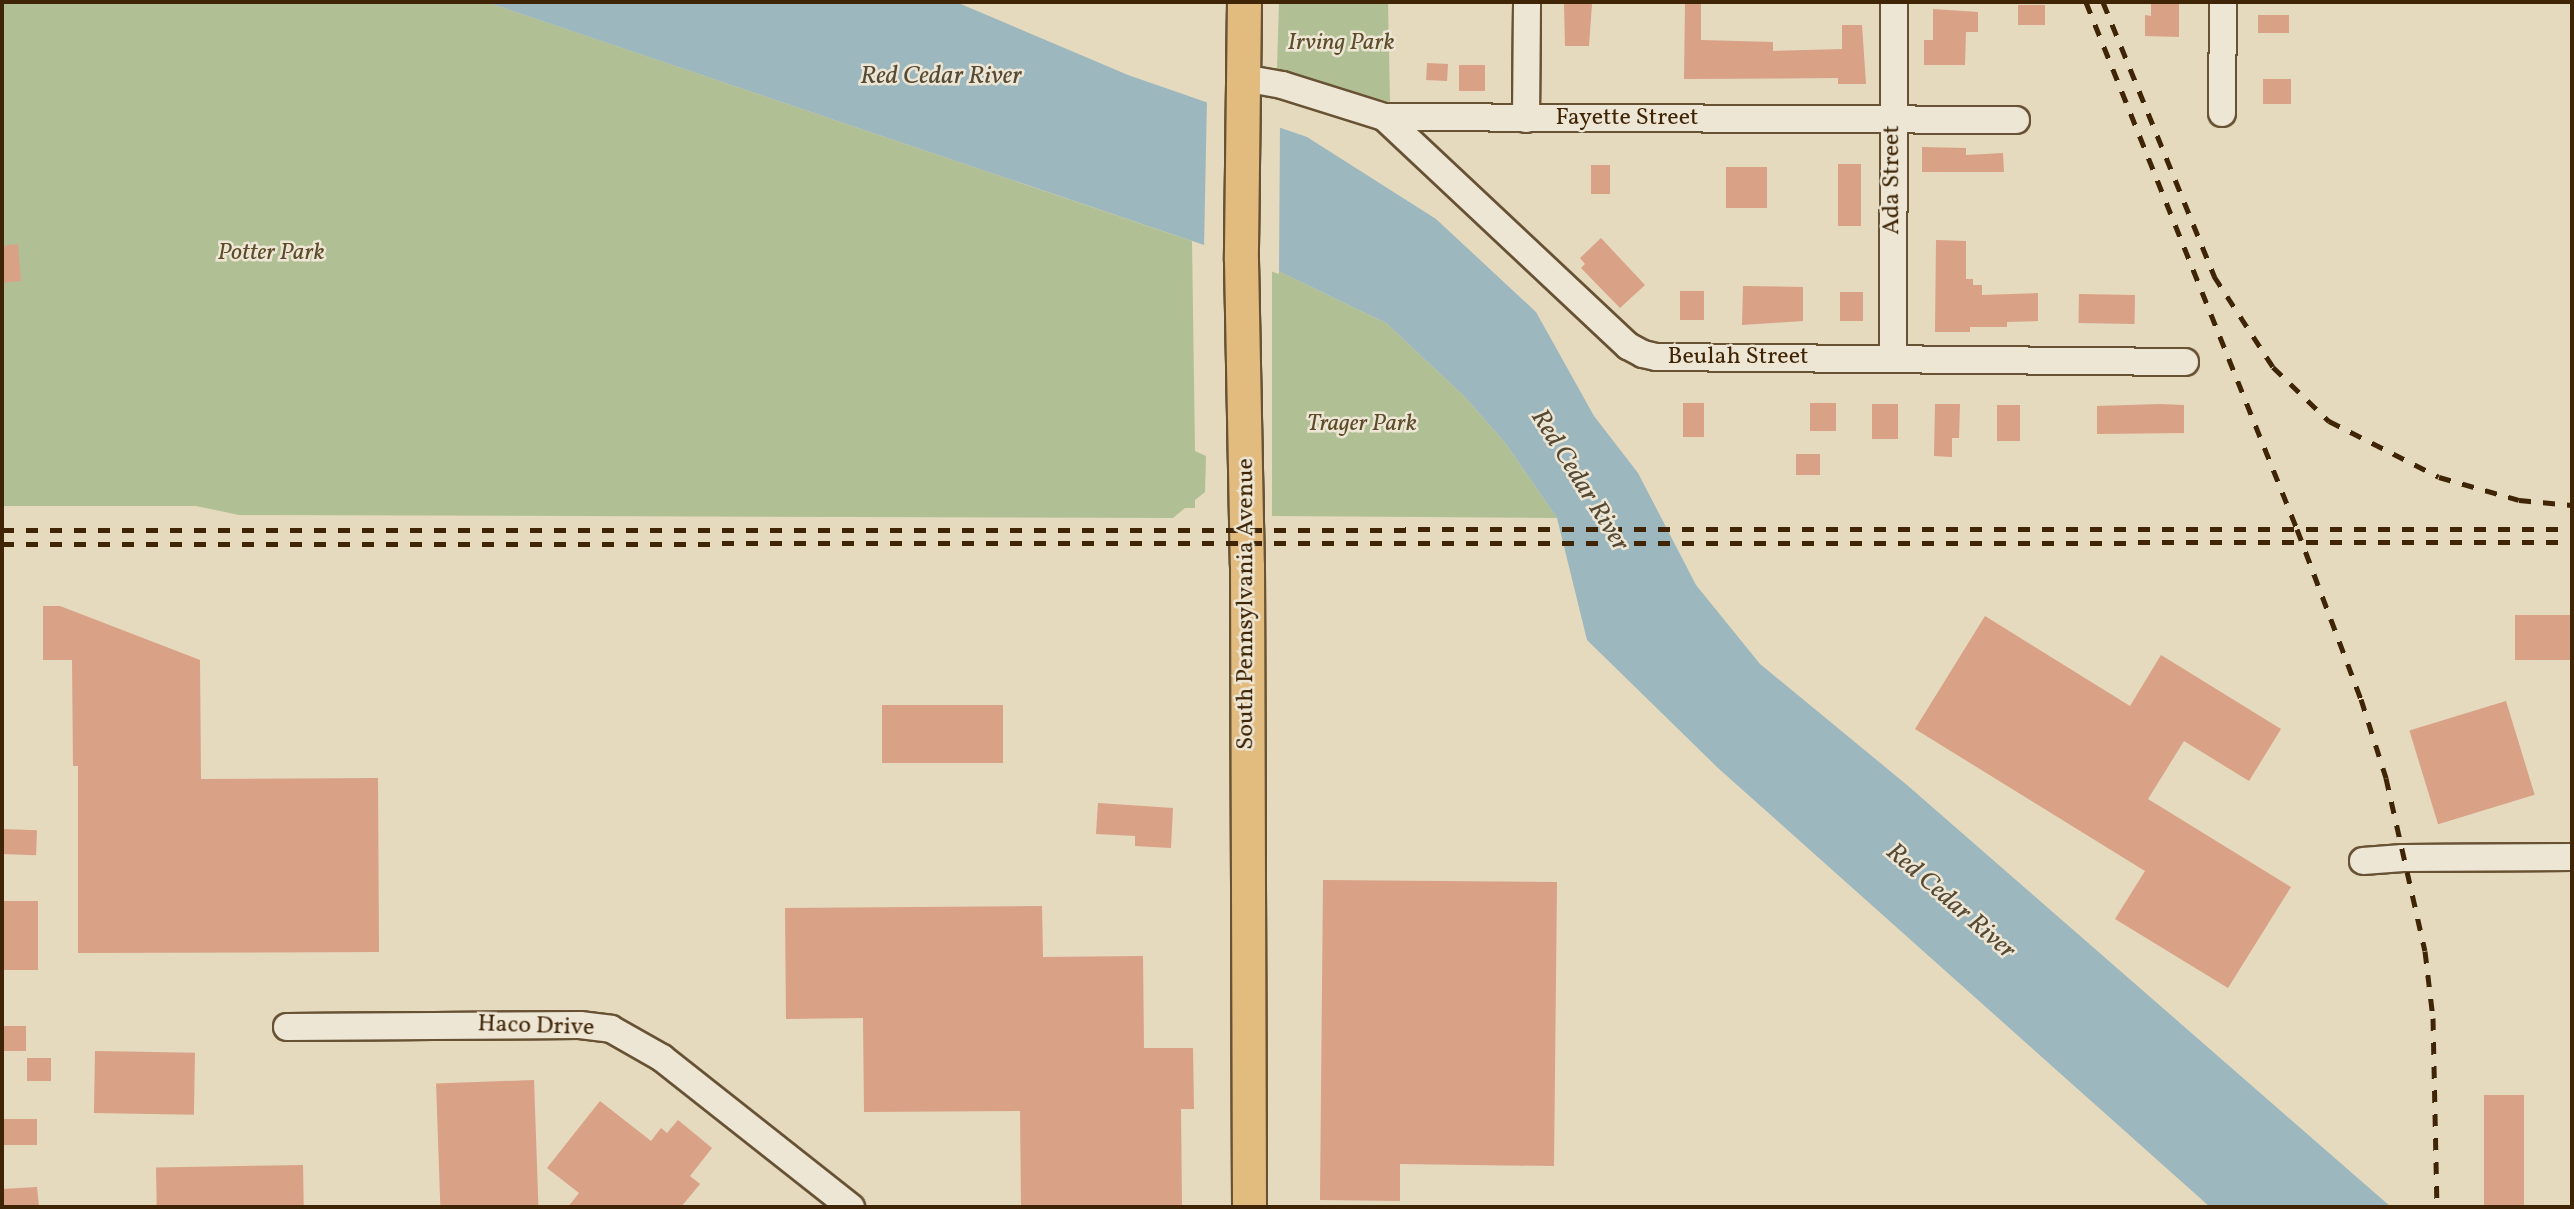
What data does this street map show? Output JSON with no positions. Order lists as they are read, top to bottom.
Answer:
{
  "streets": {
    "main road": ["South Pennsylvania Avenue"],
    "street": [
      "Fayette Street",
      "Ada Street",
      "Beulah Street",
      "Haco Drive"
    ]
  },
  "crossings": [
    ["Fayette Street", "Ada Street"],
    ["Fayette Street", "Beulah Street"],
    ["Fayette Street", "South Pennsylvania Avenue"],
    ["Ada Street", "Beulah Street"]
  ],
  "water": ["Red Cedar River"],
  "parks": ["Irving Park", "Potter Park", "Trager Park"]
}
